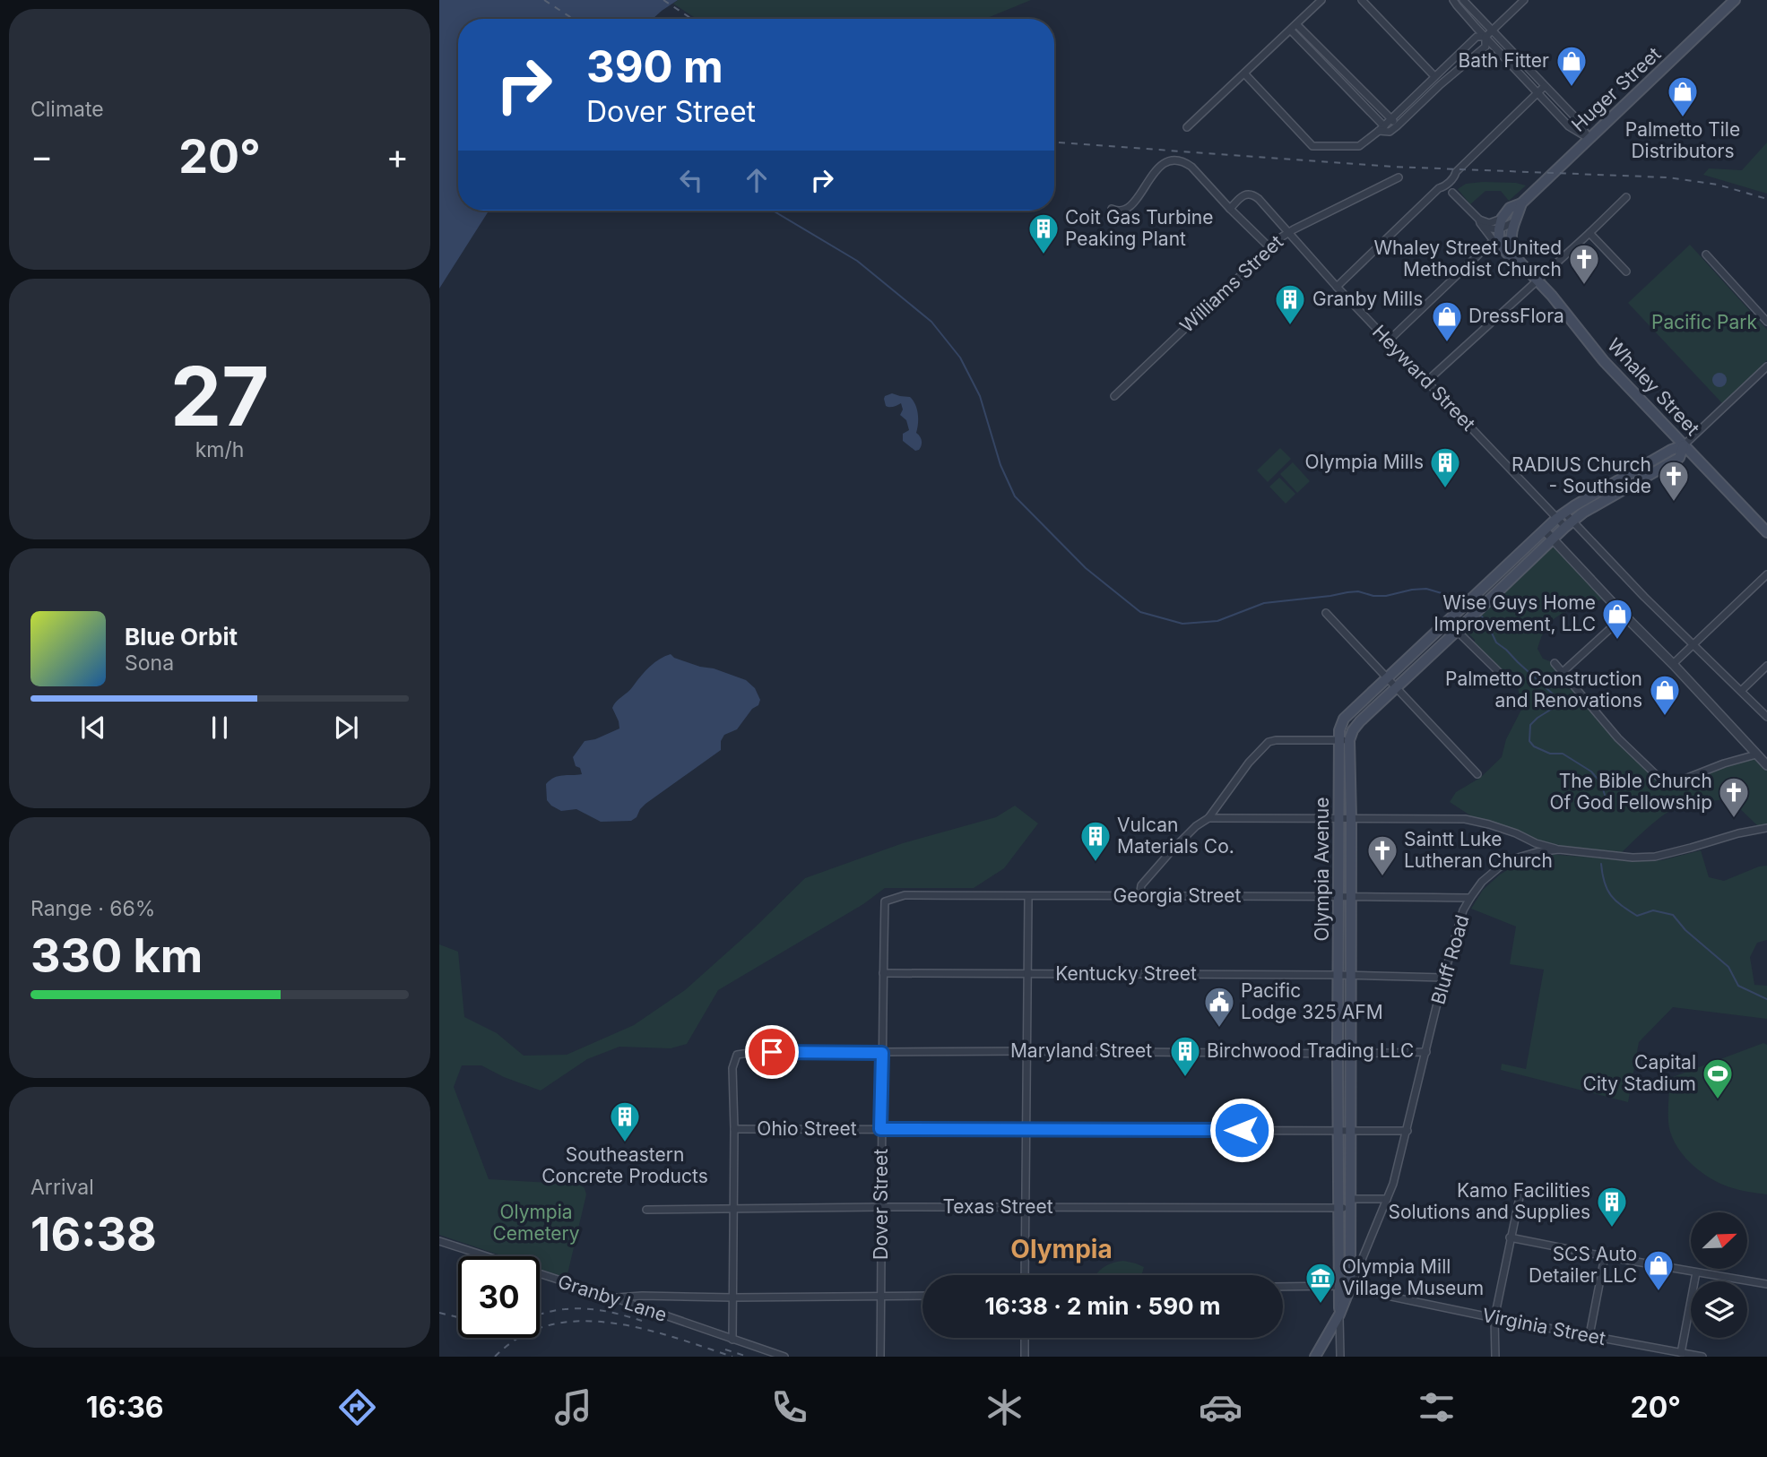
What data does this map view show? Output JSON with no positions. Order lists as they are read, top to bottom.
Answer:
{
  "streets": {
    "main road": ["Huger Street", "Whaley Street", "Olympia Avenue"],
    "street": [
      "Williams Street",
      "Heyward Street",
      "Georgia Street",
      "Bluff Road",
      "Kentucky Street",
      "Maryland Street",
      "Ohio Street",
      "Dover Street",
      "Texas Street",
      "Granby Lane",
      "Virginia Street"
    ]
  },
  "crossings": [
    ["Huger Street", "Whaley Street"],
    ["Williams Street", "Heyward Street"],
    ["Heyward Street", "Olympia Avenue"],
    ["Whaley Street", "Olympia Avenue"],
    ["Olympia Avenue", "Georgia Street"],
    ["Olympia Avenue", "Bluff Road"],
    ["Olympia Avenue", "Kentucky Street"],
    ["Olympia Avenue", "Maryland Street"],
    ["Olympia Avenue", "Ohio Street"],
    ["Olympia Avenue", "Texas Street"],
    ["Olympia Avenue", "Virginia Street"],
    ["Georgia Street", "Bluff Road"],
    ["Georgia Street", "Dover Street"],
    ["Bluff Road", "Kentucky Street"],
    ["Bluff Road", "Maryland Street"],
    ["Bluff Road", "Ohio Street"],
    ["Bluff Road", "Texas Street"],
    ["Bluff Road", "Virginia Street"],
    ["Kentucky Street", "Dover Street"],
    ["Maryland Street", "Ohio Street"],
    ["Maryland Street", "Dover Street"],
    ["Ohio Street", "Dover Street"],
    ["Dover Street", "Texas Street"]
  ],
  "districts": ["Olympia"],
  "parks": ["Pacific Park", "Olympia Cemetery"],
  "places": {
    "shop": [
      "Bath Fitter",
      "Palmetto Tile Distributors",
      "DressFlora",
      "Wise Guys Home Improvement, LLC",
      "Palmetto Construction and Renovations",
      "SCS Auto Detailer LLC"
    ],
    "building": [
      "Coit Gas Turbine Peaking Plant",
      "Granby Mills",
      "Olympia Mills",
      "Vulcan Materials Co.",
      "Birchwood Trading LLC",
      "Southeastern Concrete Products",
      "Kamo Facilities Solutions and Supplies"
    ],
    "church": [
      "Whaley Street United Methodist Church",
      "RADIUS Church - Southside",
      "The Bible Church Of God Fellowship",
      "Saintt Luke Lutheran Church"
    ],
    "public building": ["Pacific Lodge 325 AFM"],
    "sports": ["Capital City Stadium"],
    "museum": ["Olympia Mill Village Museum"]
  },
  "north": "top right",
  "page": {
    "tile": [
      "Climate",
      ["27", "km/h"],
      ["Range · 66%", "330 km"],
      ["Arrival", "16:38"]
    ],
    "turn": ["390 m", "Dover Street"],
    "heat": ["−", "20°", "+"],
    "song": ["Blue Orbit", "Sona"],
    "limit": "30",
    "trip": "16:38 · 2 min · 590 m",
    "tabs": ["16:36", "20°"]
  }
}
